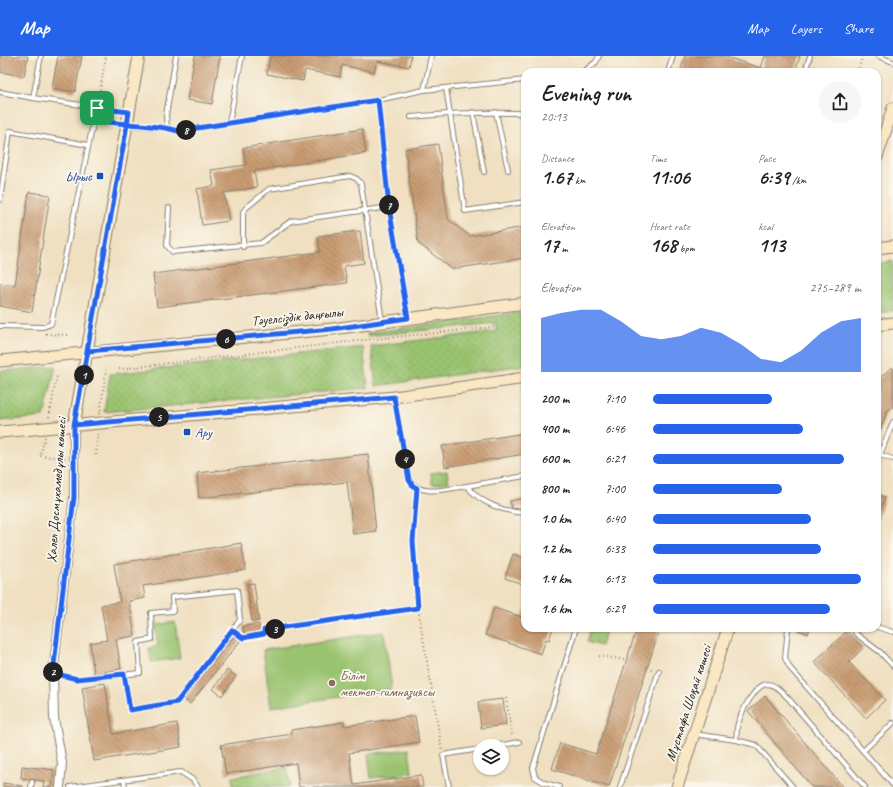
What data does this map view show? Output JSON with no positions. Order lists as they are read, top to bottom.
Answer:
{
  "streets": {
    "street": ["Тәуелсіздік даңғылы", "Халел Досмұхамедұлы көшесі", "Мұстафа Шоқай көшесі"]
  },
  "crossings": [
    ["Тәуелсіздік даңғылы", "Халел Досмұхамедұлы көшесі"]
  ],
  "places": {
    "transit": ["Ырыс", "Ару"],
    "other": ["Білім мектеп-гимназиясы"]
  },
  "page": {
    "header": "Map",
    "nav": ["Map", "Layers", "Share"],
    "heading": ["Evening run", "20:13"],
    "pins": [
      "8",
      "7",
      "6",
      "1",
      "5",
      "4",
      "3",
      "2"
    ],
    "stats": [
      ["Distance", "1.67 km"],
      ["Time", "11:06"],
      ["Pace", "6:39 /km"],
      ["Elevation", "17 m"],
      ["Heart rate", "168 bpm"],
      ["kcal", "113"]
    ],
    "chart": ["Elevation", "275–289 m"],
    "list": [
      {
        "name": "200 m",
        "note": "7:10"
      },
      {
        "name": "400 m",
        "note": "6:46"
      },
      {
        "name": "600 m",
        "note": "6:21"
      },
      {
        "name": "800 m",
        "note": "7:00"
      },
      {
        "name": "1.0 km",
        "note": "6:40"
      },
      {
        "name": "1.2 km",
        "note": "6:33"
      },
      {
        "name": "1.4 km",
        "note": "6:13"
      },
      {
        "name": "1.6 km",
        "note": "6:29"
      }
    ]
  }
}
